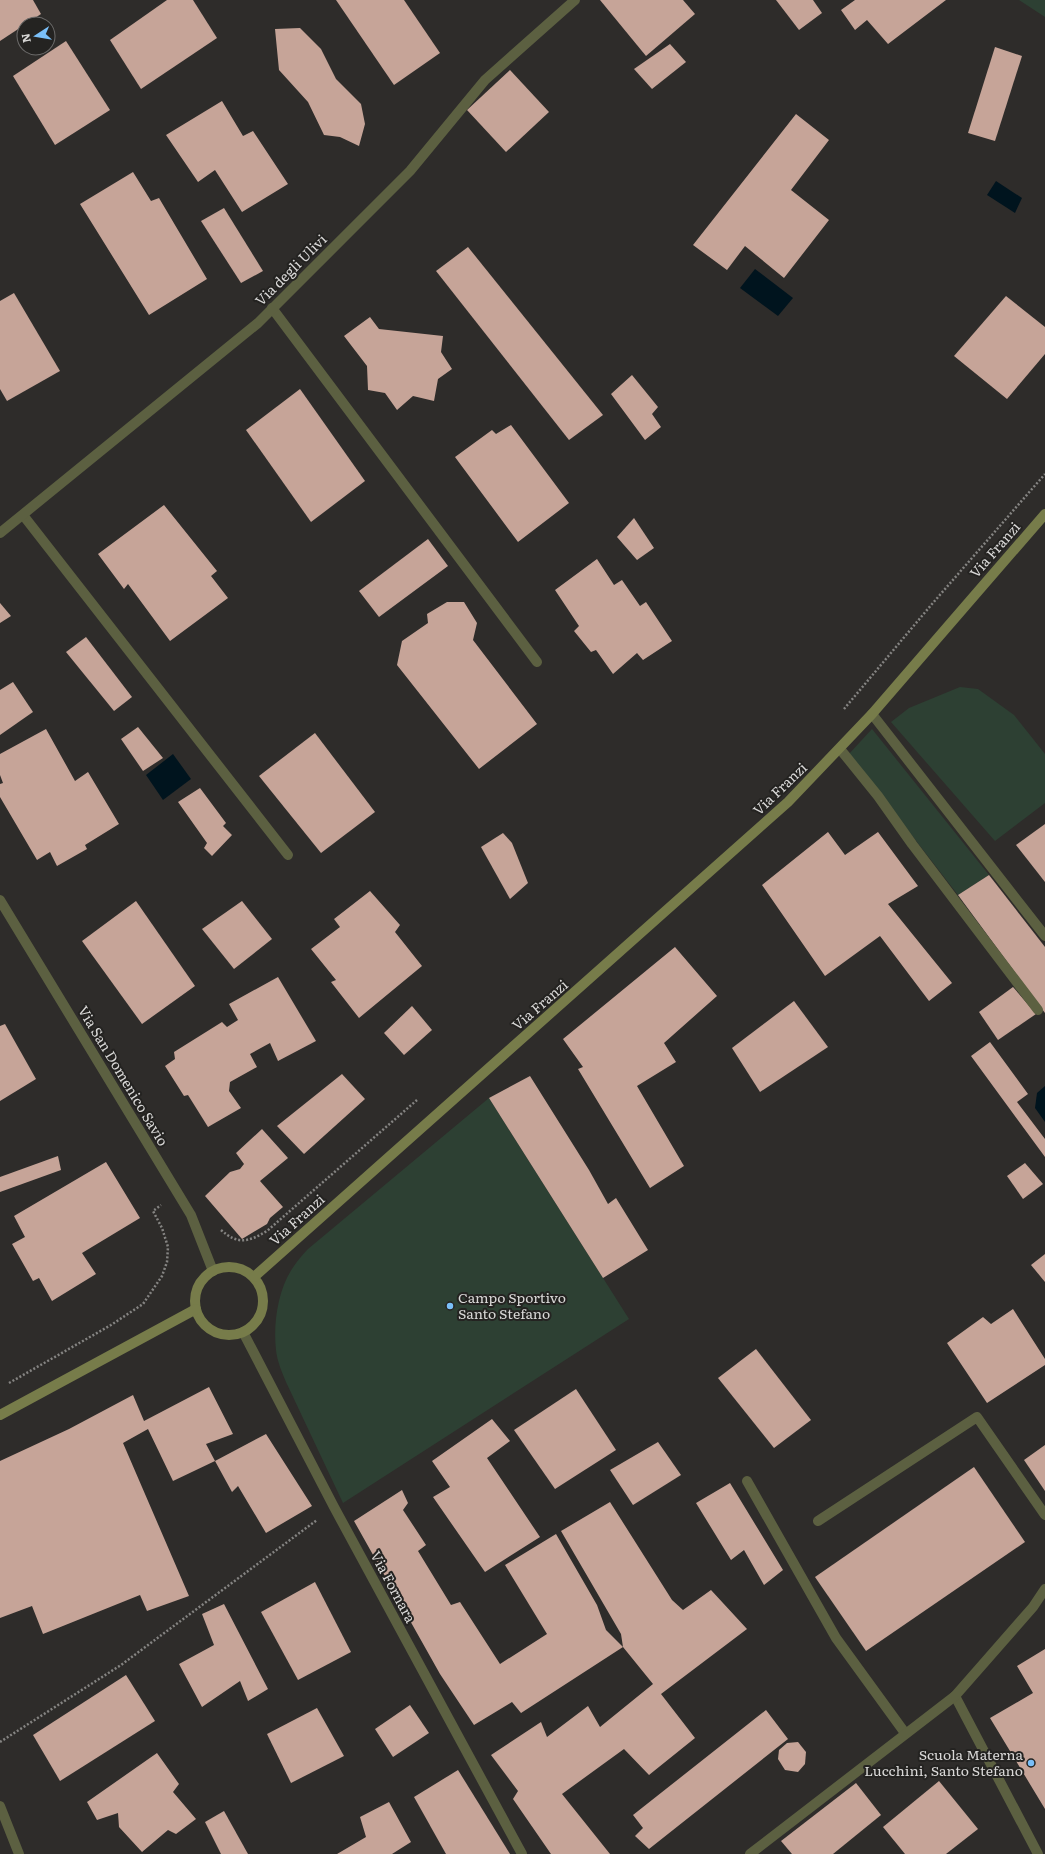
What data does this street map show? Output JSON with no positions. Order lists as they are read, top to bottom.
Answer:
{
  "streets": {
    "main road": ["Via Franzi"],
    "street": ["Via degli Ulivi", "Via San Domenico Savio", "Via Fornara"]
  },
  "crossings": [
    ["Via Franzi", "Via San Domenico Savio"],
    ["Via Franzi", "Via Fornara"],
    ["Via San Domenico Savio", "Via Fornara"]
  ],
  "places": ["Campo Sportivo Santo Stefano", "Scuola Materna Lucchini, Santo Stefano"],
  "north": "left"
}
